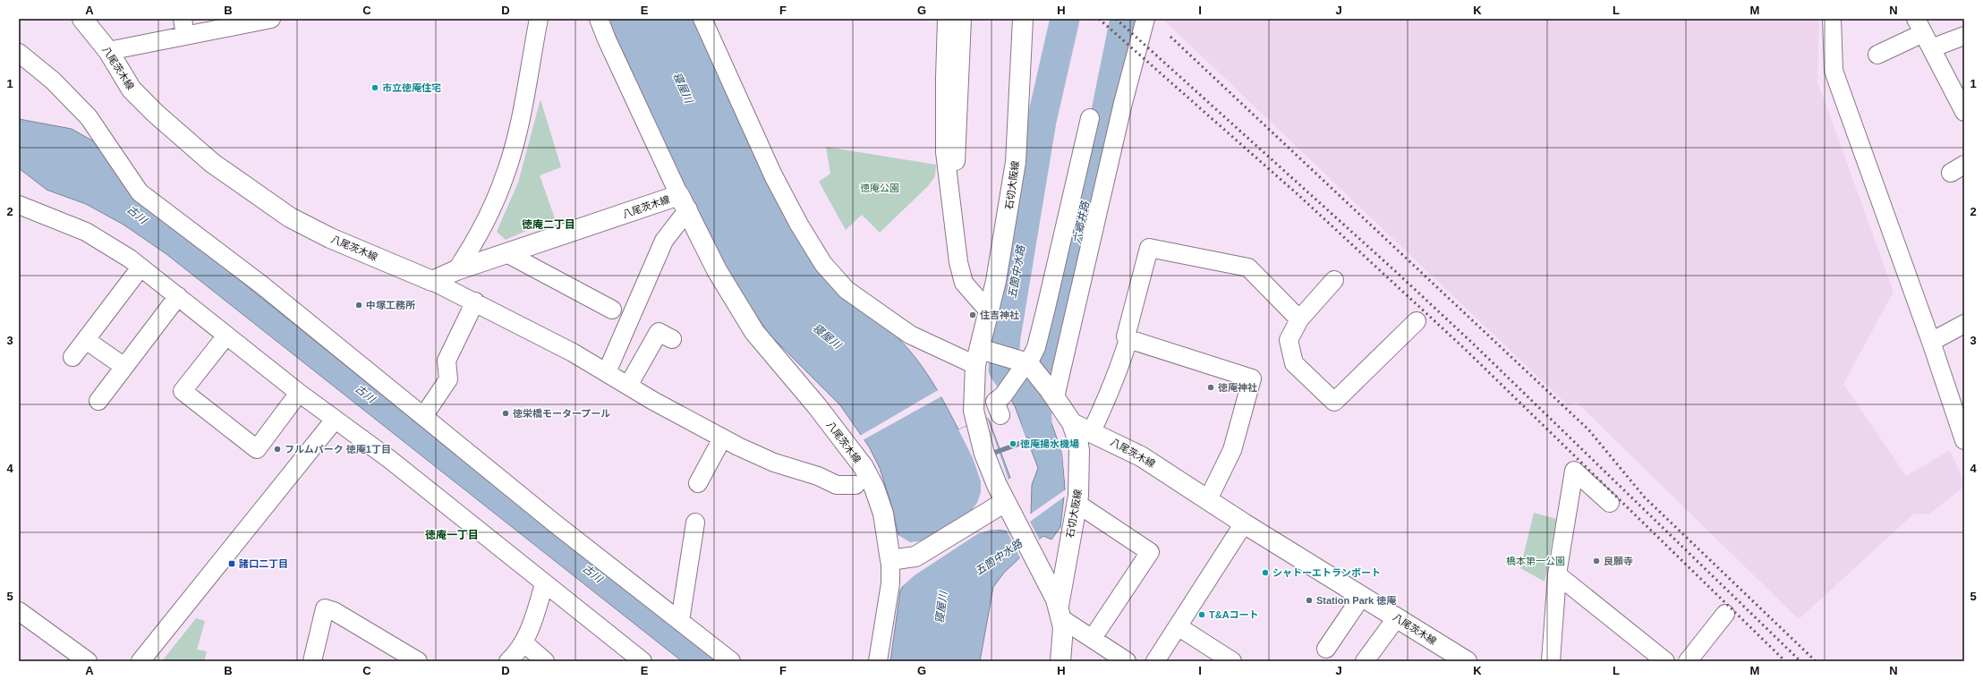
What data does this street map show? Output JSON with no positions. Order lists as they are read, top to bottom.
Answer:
{
  "streets": {
    "main road": ["八尾茨木線", "石切大阪線"]
  },
  "crossings": [
    ["八尾茨木線", "石切大阪線"]
  ],
  "districts": ["徳庵二丁目", "徳庵一丁目"],
  "water": [
    "寝屋川",
    "古川",
    "六郷井路",
    "五箇中水路"
  ],
  "parks": ["徳庵公園", "橋本第一公園"],
  "places": {
    "other": [
      "市立徳庵住宅",
      "中塚工務所",
      "住吉神社",
      "徳庵神社",
      "徳栄橋モータープール",
      "徳庵揚水機場",
      "フルムパーク 徳庵1丁目",
      "良願寺",
      "シャトーエトランボート",
      "Station Park 徳庵",
      "T&Aコート"
    ],
    "transit": ["諸口二丁目"]
  },
  "grid": {
    "columns": [
      "A",
      "B",
      "C",
      "D",
      "E",
      "F",
      "G",
      "H",
      "I",
      "J",
      "K",
      "L",
      "M",
      "N"
    ],
    "rows": [
      "1",
      "2",
      "3",
      "4",
      "5"
    ]
  }
}
